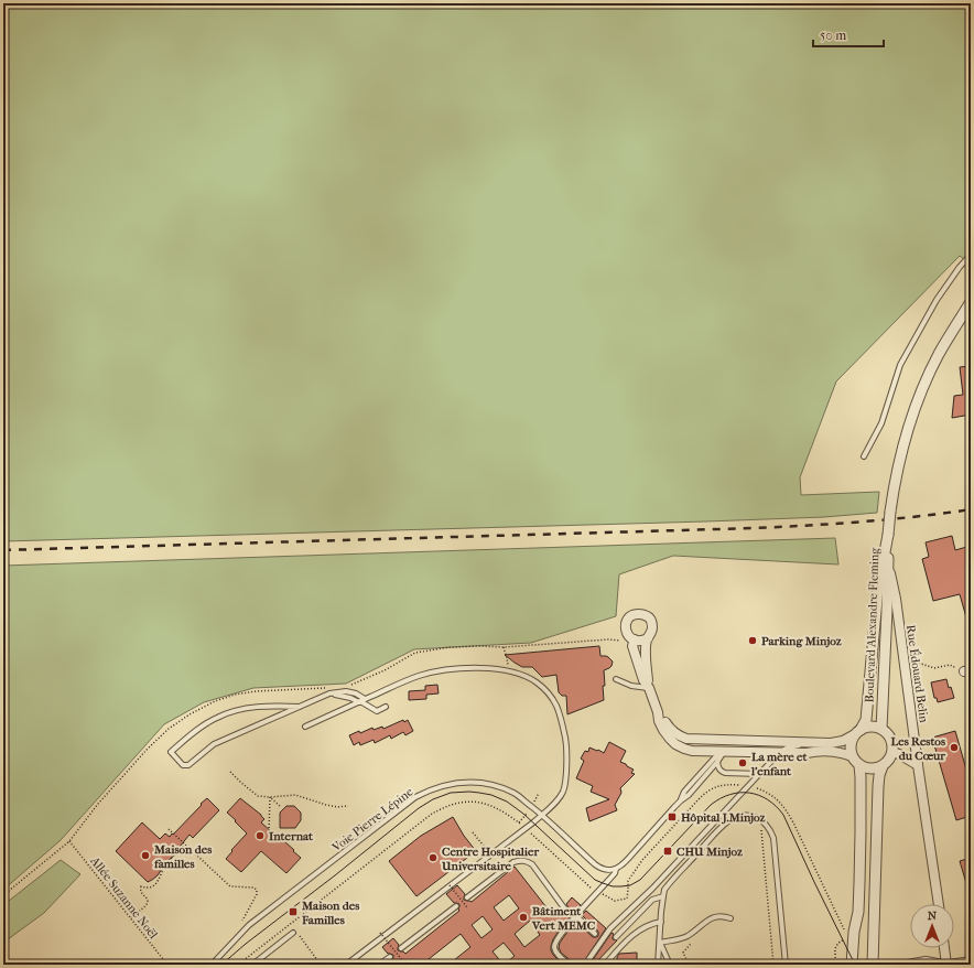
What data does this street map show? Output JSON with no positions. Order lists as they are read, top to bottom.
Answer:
{
  "streets": {
    "street": ["Boulevard Alexandre Fleming", "Rue Édouard Belin"],
    "lane": ["Voie Pierre Lépine"],
    "path": ["Allée Suzanne Noël"]
  },
  "crossings": [
    ["Boulevard Alexandre Fleming", "Rue Édouard Belin"]
  ],
  "places": {
    "other": [
      "Parking Minjoz",
      "Les Restos du Cœur",
      "La mère et l'enfant",
      "Internat",
      "Maison des familles",
      "Centre Hospitalier Universitaire",
      "Bâtiment Vert MEMC"
    ],
    "transit": ["Hôpital J.Minjoz", "CHU Minjoz", "Maison des Familles"]
  },
  "scale_bar": "50 m",
  "north": "top"
}
